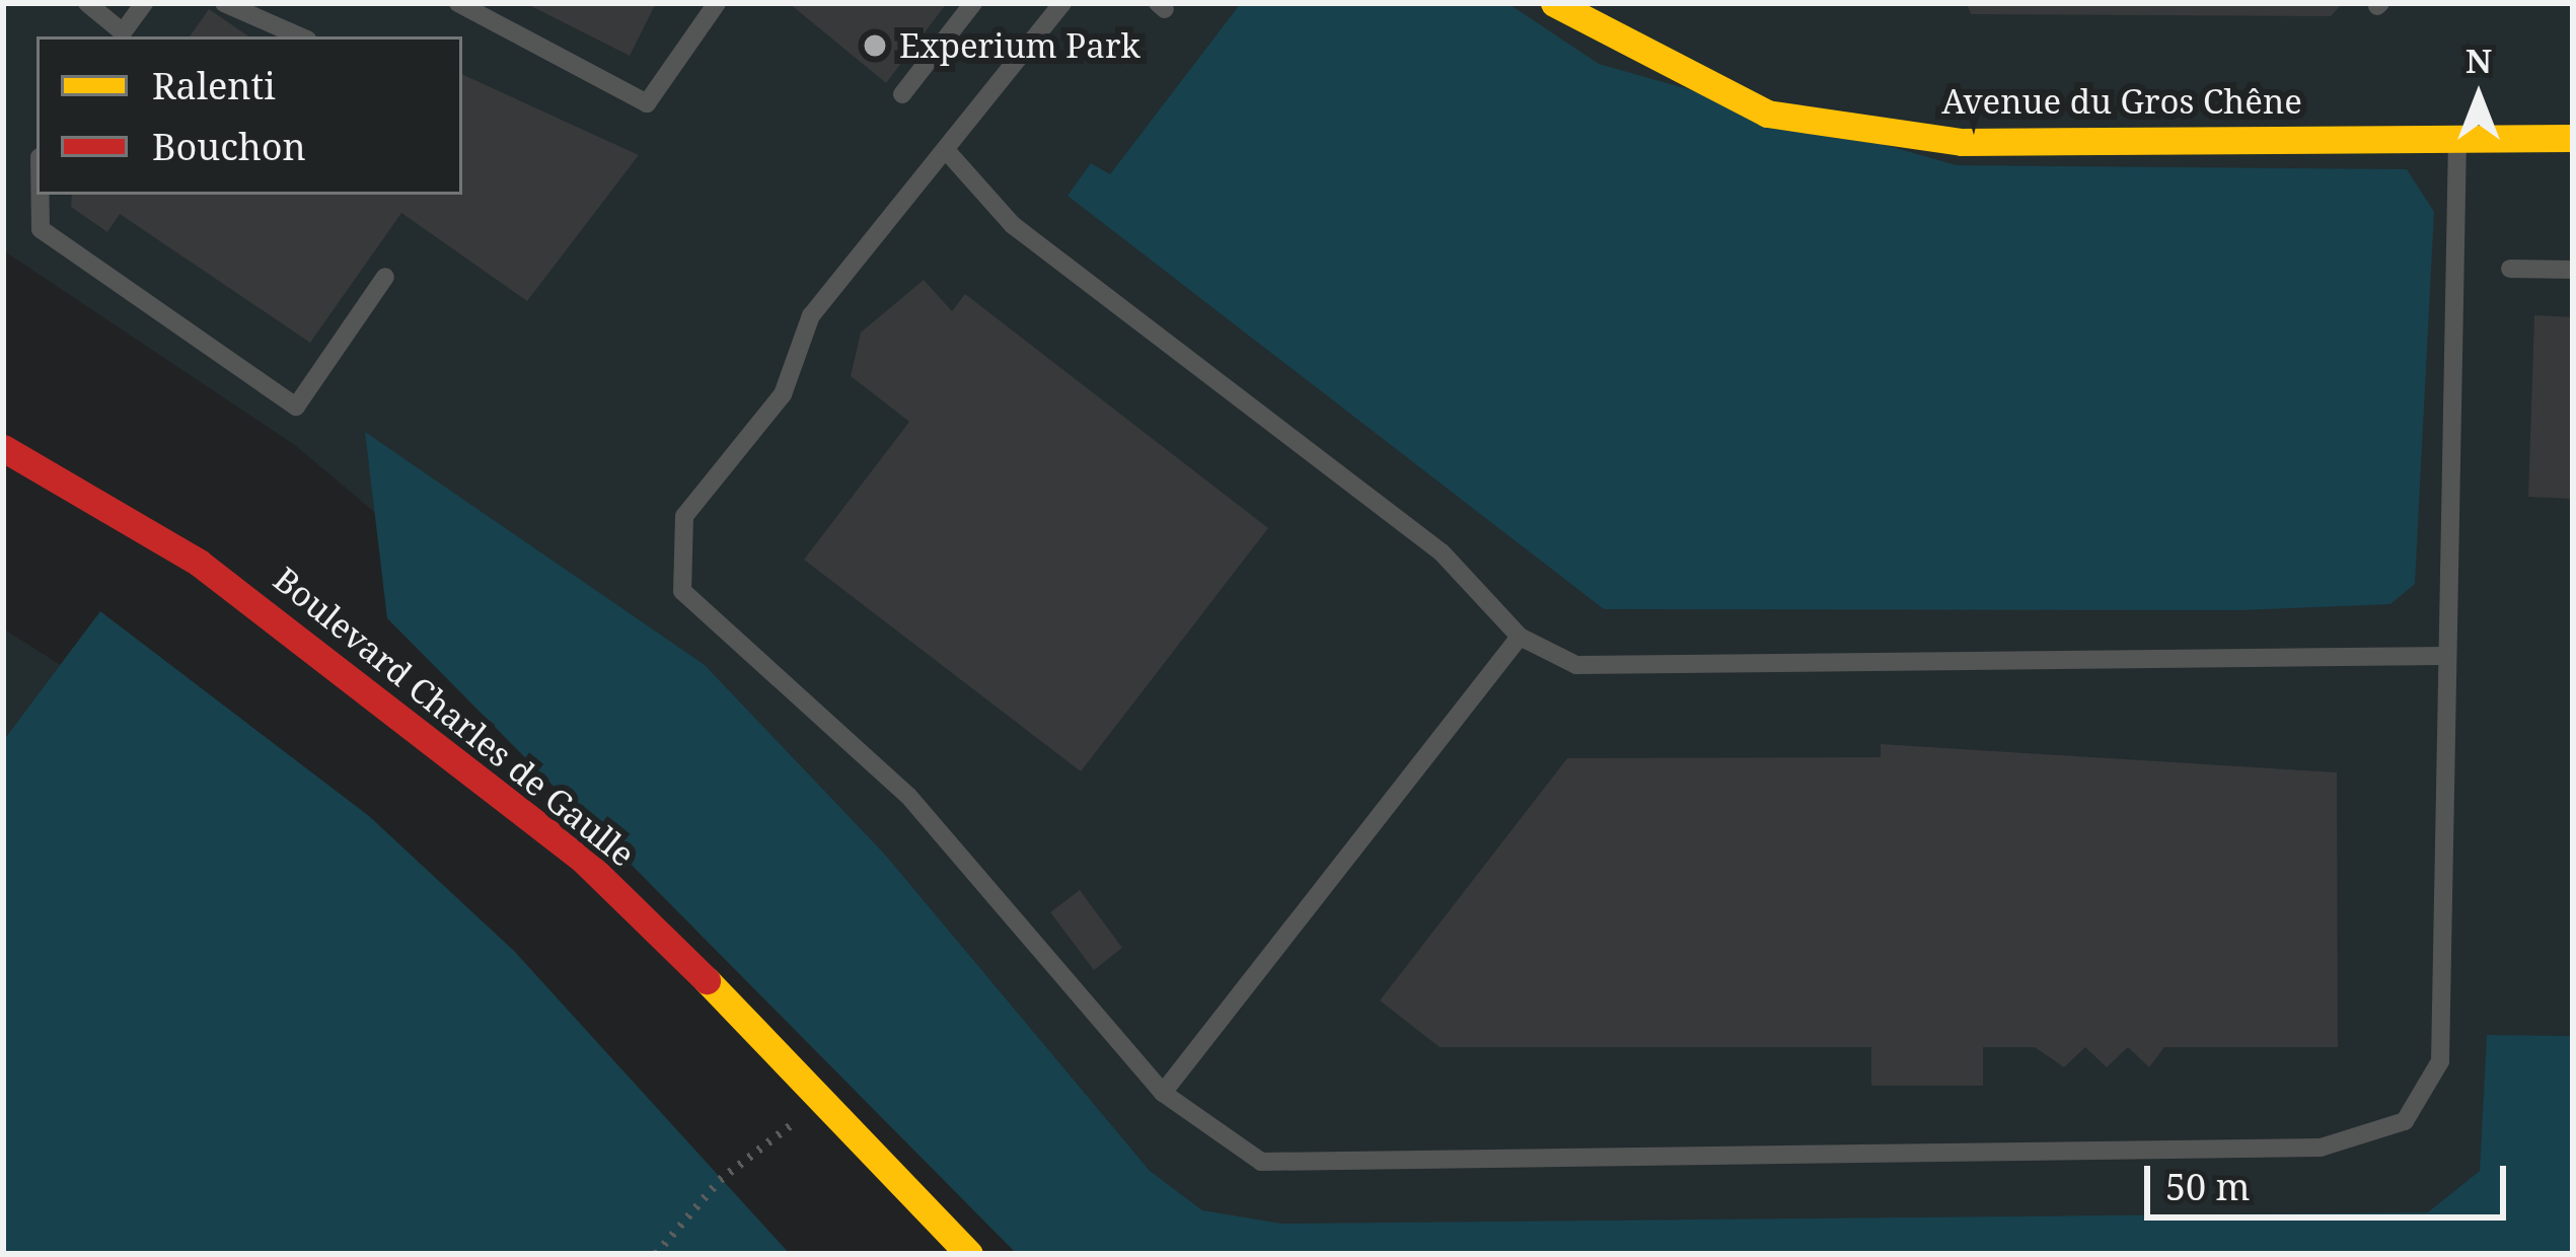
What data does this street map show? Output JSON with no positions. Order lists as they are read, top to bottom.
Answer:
{
  "streets": {
    "street": ["Avenue du Gros Chêne", "Boulevard Charles de Gaulle"]
  },
  "places": ["Experium Park"],
  "legend": ["Ralenti", "Bouchon"],
  "scale_bar": "50 m",
  "north": "top"
}
